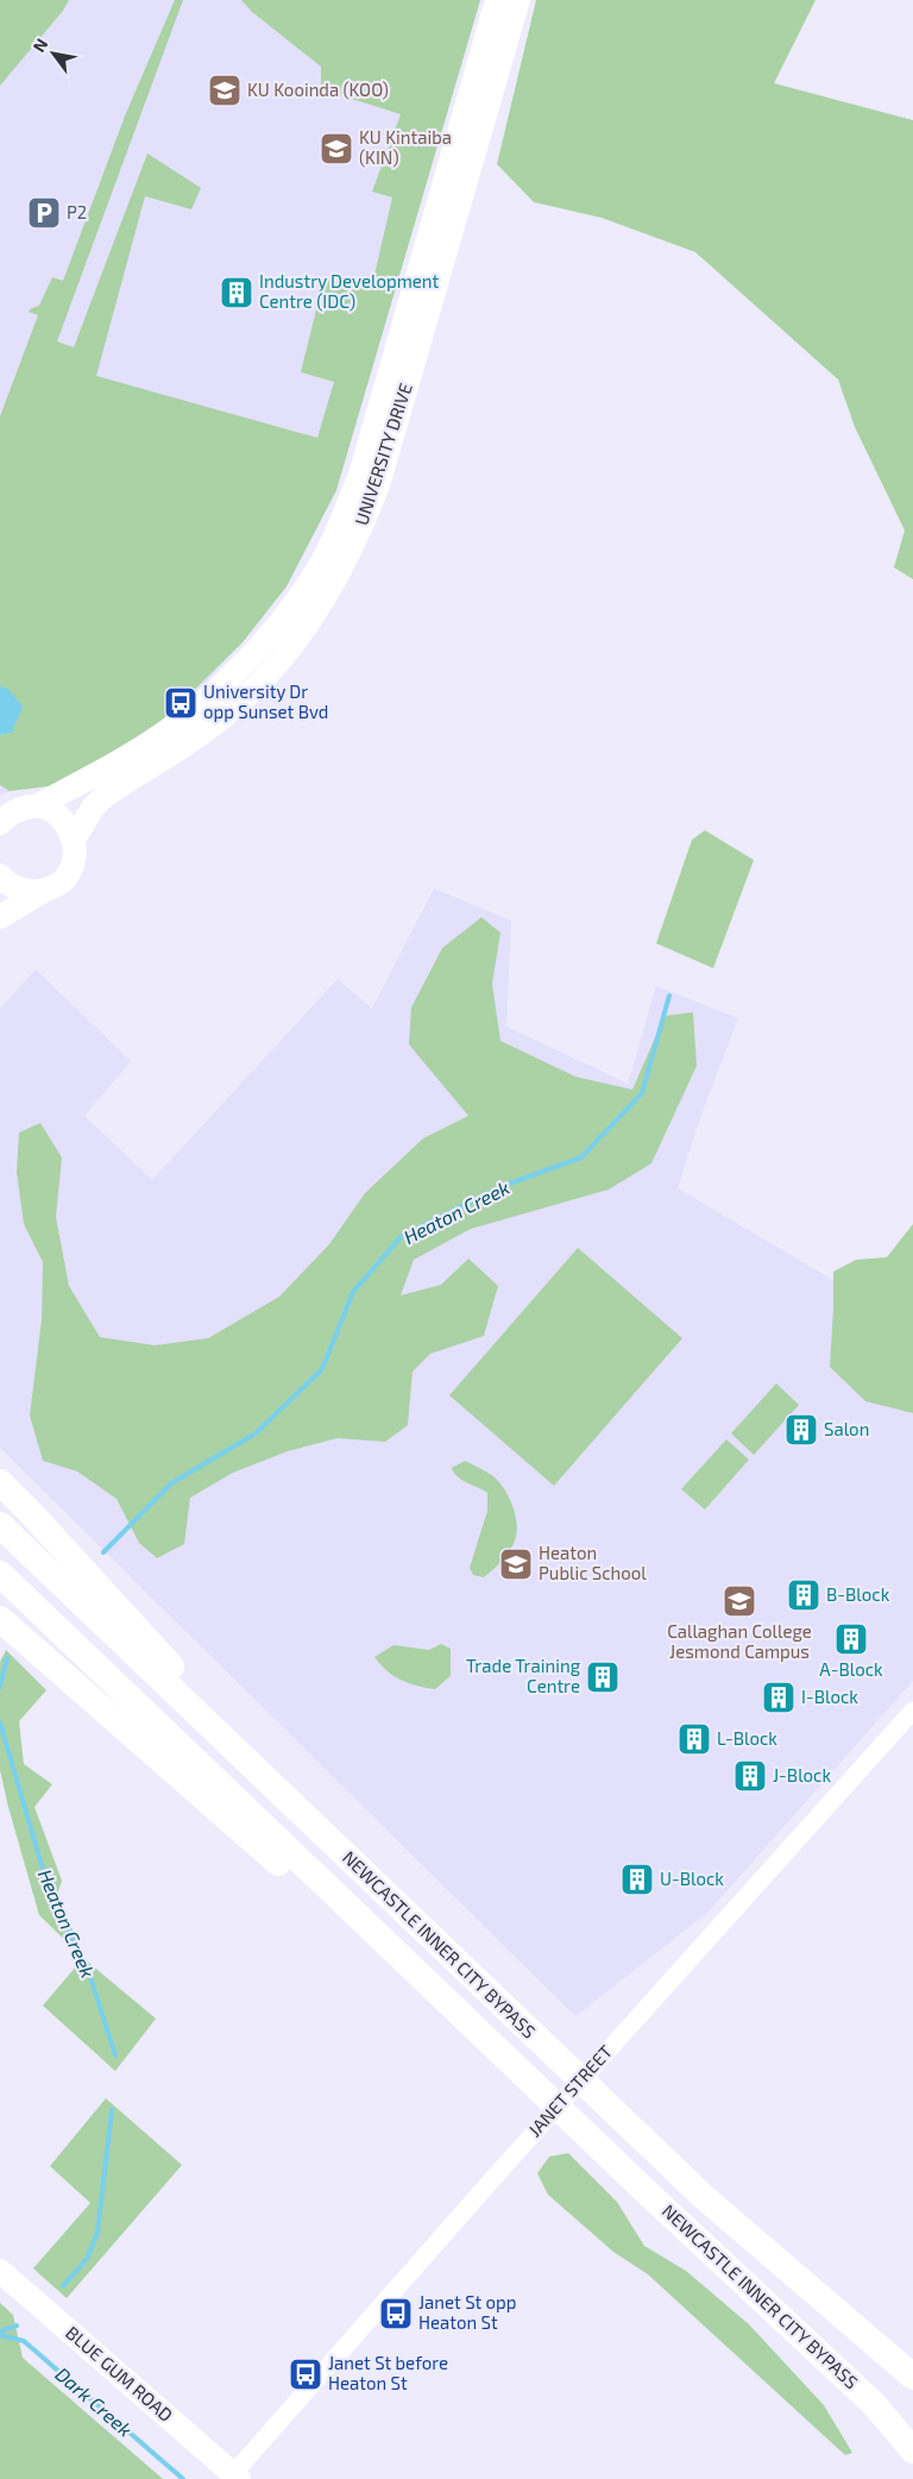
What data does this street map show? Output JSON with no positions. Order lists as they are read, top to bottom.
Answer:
{
  "streets": {
    "highway": ["NEWCASTLE INNER CITY BYPASS"],
    "main road": ["UNIVERSITY DRIVE", "BLUE GUM ROAD"],
    "street": ["JANET STREET"]
  },
  "crossings": [
    ["JANET STREET", "BLUE GUM ROAD"]
  ],
  "water": ["Heaton Creek", "Dark Creek"],
  "places": {
    "school or university": [
      "KU Kooinda (KOO)",
      "KU Kintaiba (KIN)",
      "Heaton Public School",
      "Callaghan College Jesmond Campus"
    ],
    "parking": ["P2"],
    "building": [
      "Industry Development Centre (IDC)",
      "Salon",
      "B-Block",
      "A-Block",
      "Trade Training Centre",
      "I-Block",
      "L-Block",
      "J-Block",
      "U-Block"
    ],
    "bus stop": ["University Dr opp Sunset Bvd", "Janet St opp Heaton St", "Janet St before Heaton St"]
  },
  "north": "top left"
}
